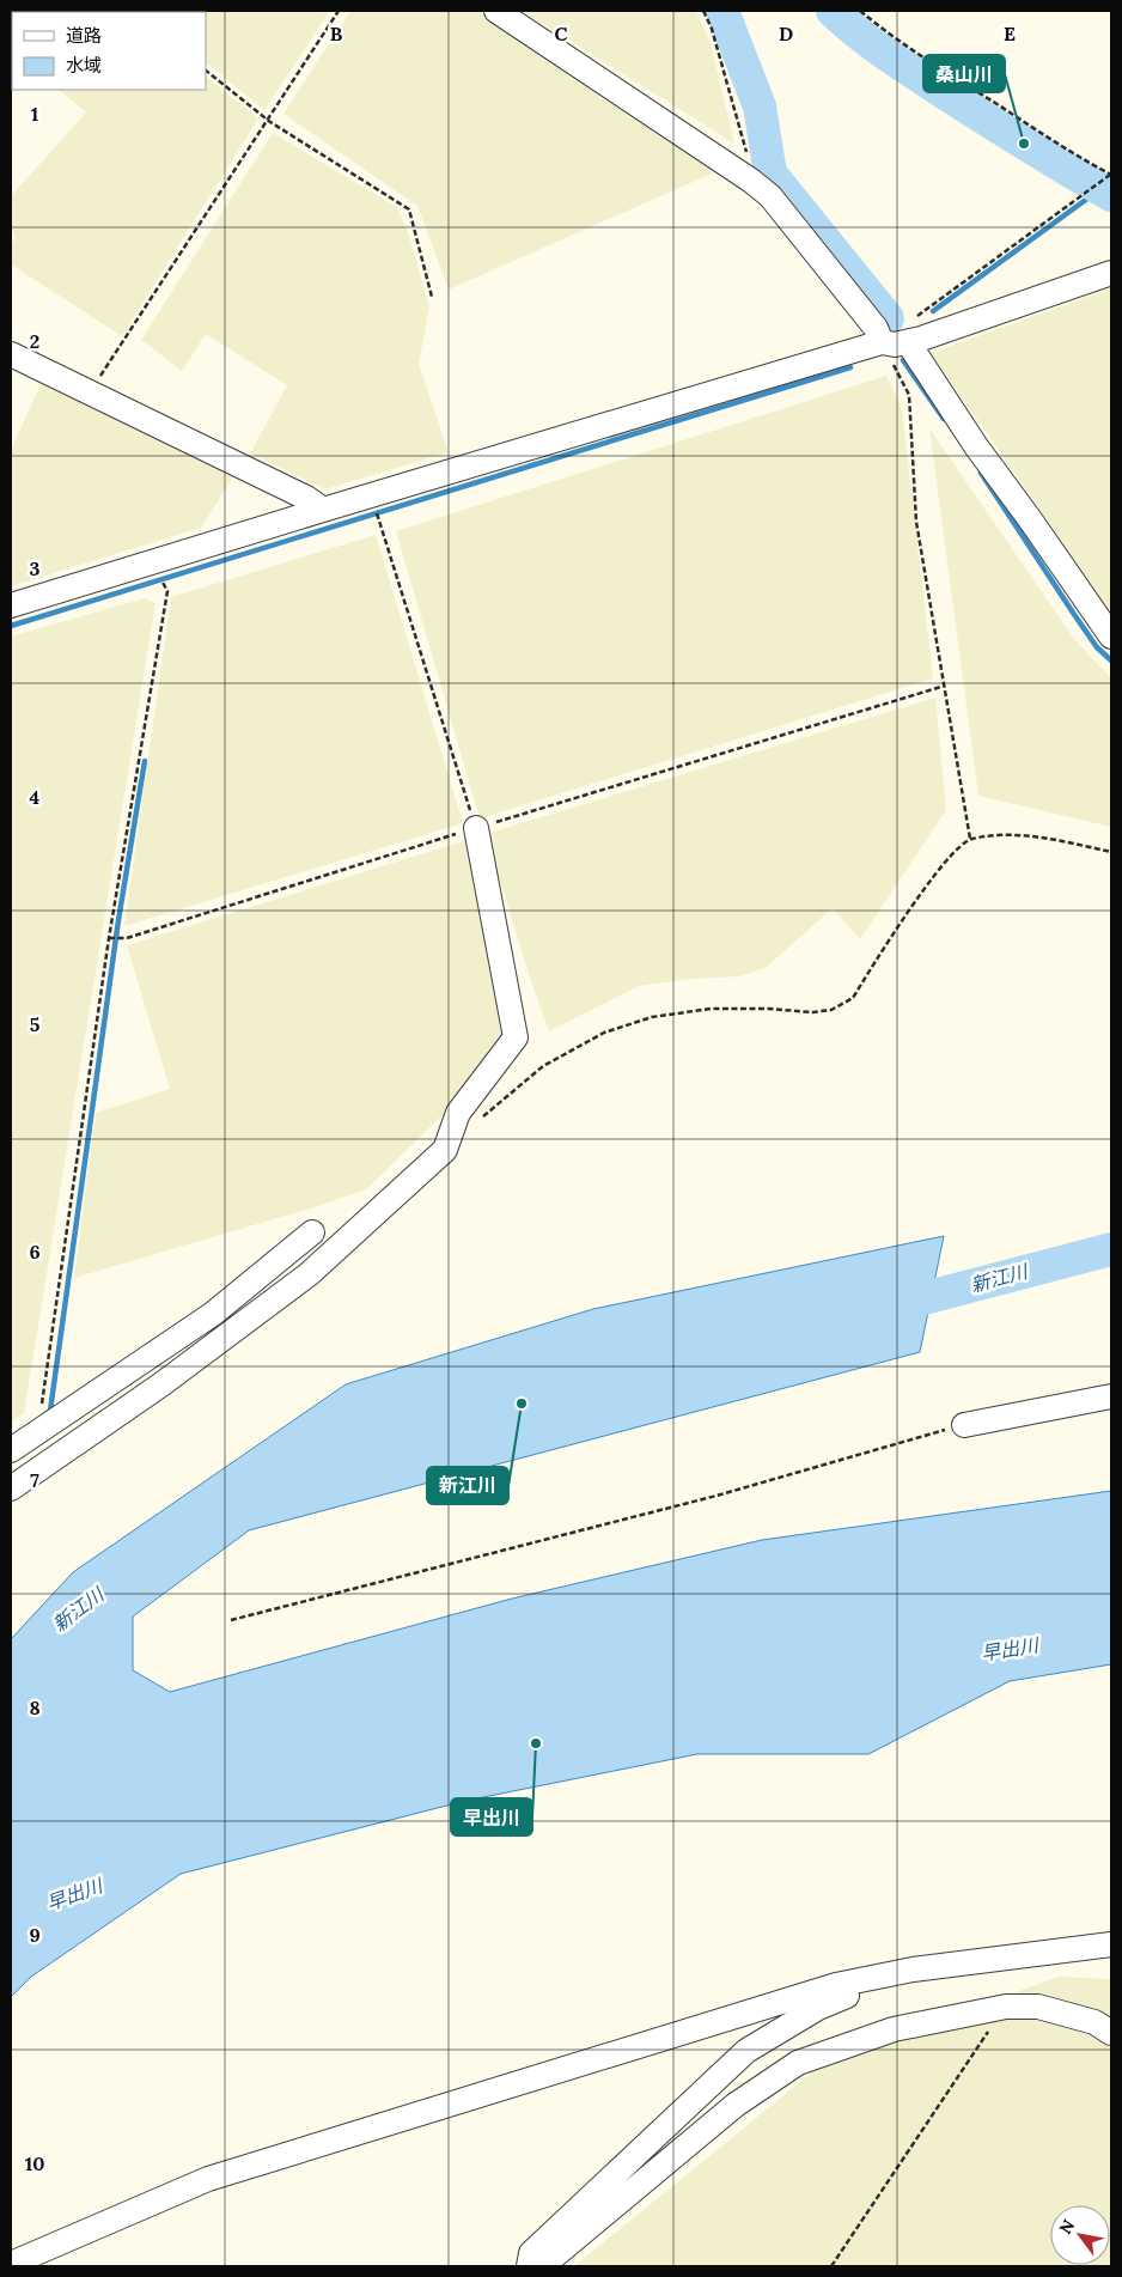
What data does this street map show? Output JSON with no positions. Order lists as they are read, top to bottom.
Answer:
{
  "water": ["新江川", "早出川"],
  "places": ["桑山川", "新江川", "早出川"],
  "legend": ["道路", "水域"],
  "north": "top left",
  "grid": {
    "columns": [
      "B",
      "C",
      "D",
      "E"
    ],
    "rows": [
      "1",
      "2",
      "3",
      "4",
      "5",
      "6",
      "7",
      "8",
      "9",
      "10"
    ]
  }
}
